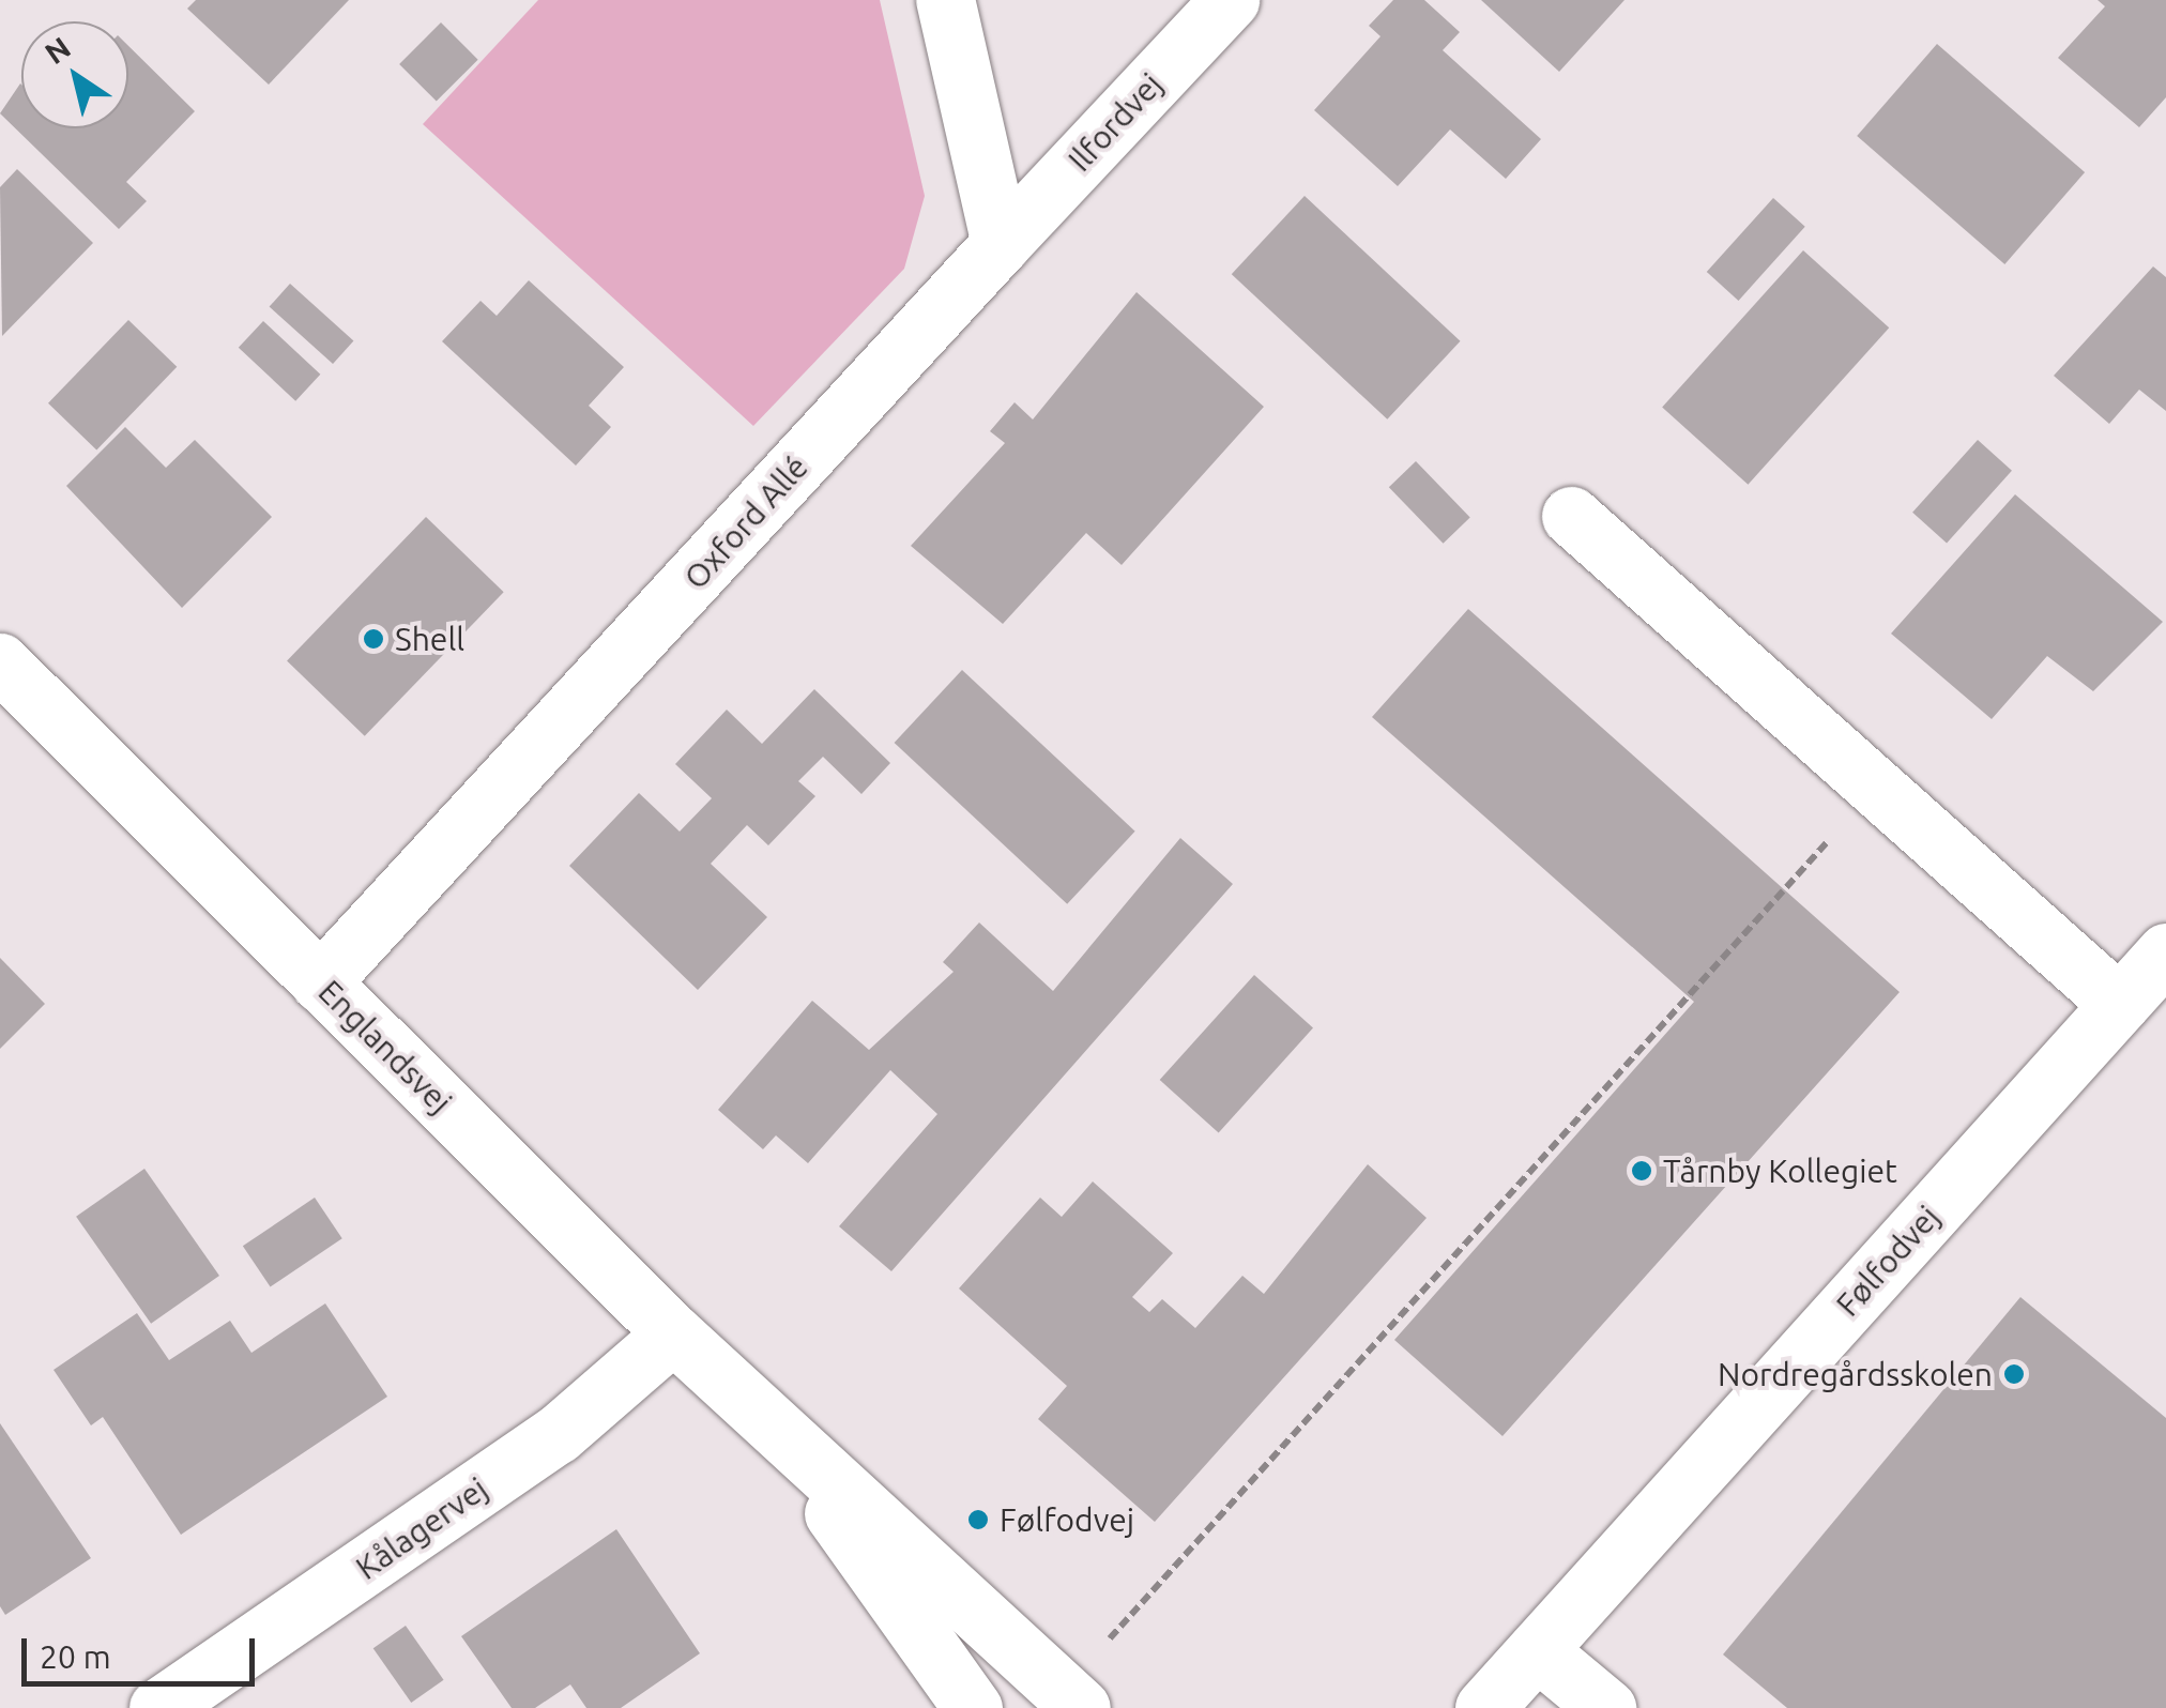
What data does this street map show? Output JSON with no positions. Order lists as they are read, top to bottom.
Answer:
{
  "streets": {
    "street": [
      "Ilfordvej",
      "Oxford Allé",
      "Englandsvej",
      "Følfodvej",
      "Kålagervej"
    ]
  },
  "crossings": [
    ["Ilfordvej", "Oxford Allé"],
    ["Oxford Allé", "Englandsvej"],
    ["Englandsvej", "Kålagervej"]
  ],
  "places": [
    "Shell",
    "Tårnby Kollegiet",
    "Nordregårdsskolen",
    "Følfodvej"
  ],
  "scale_bar": "20 m",
  "north": "top left"
}
